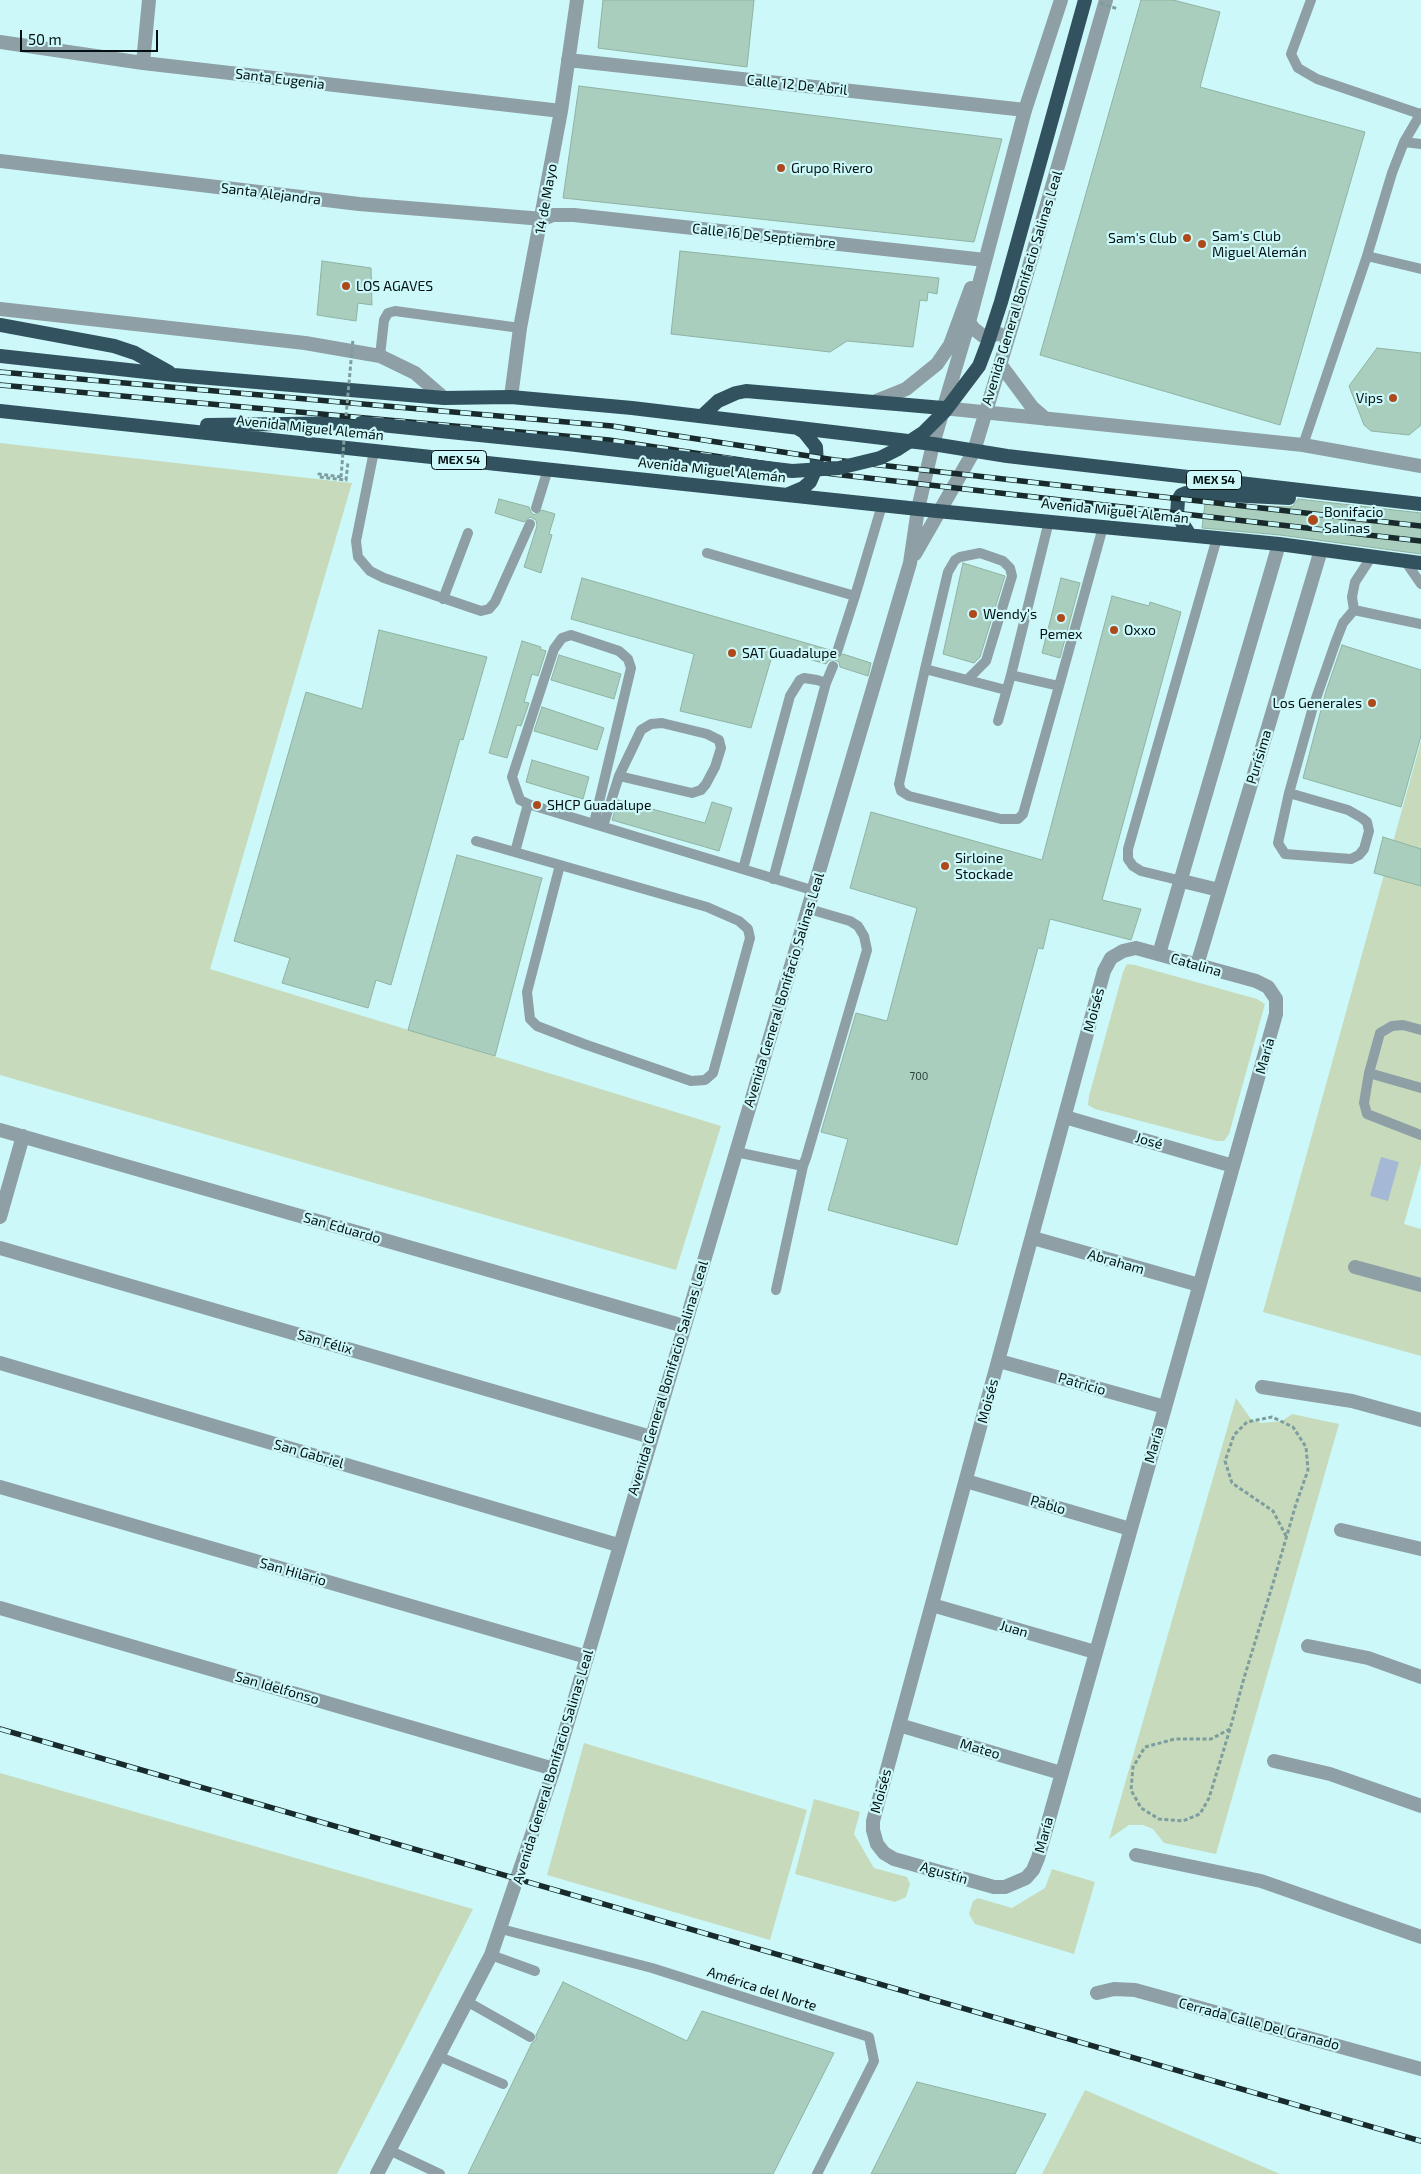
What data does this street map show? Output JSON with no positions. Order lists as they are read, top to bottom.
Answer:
{
  "streets": {
    "highway": ["Avenida Miguel Alemán", "MEX 54"],
    "street": [
      "Santa Eugenia",
      "Calle 12 De Abril",
      "Santa Alejandra",
      "14 de Mayo",
      "Calle 16 De Septiembre",
      "Avenida General Bonifacio Salinas Leal",
      "Purísima",
      "Catalina",
      "Moisés",
      "María",
      "José",
      "San Eduardo",
      "Abraham",
      "San Félix",
      "Patricio",
      "San Gabriel",
      "Pablo",
      "San Hilario",
      "Juan",
      "San Idelfonso",
      "Mateo",
      "Agustín",
      "Cerrada Calle Del Granado"
    ],
    "lane": ["América del Norte"]
  },
  "crossings": [
    ["Santa Eugenia", "14 de Mayo"],
    ["Calle 12 De Abril", "14 de Mayo"],
    ["Calle 12 De Abril", "Avenida General Bonifacio Salinas Leal"],
    ["Santa Alejandra", "14 de Mayo"],
    ["Santa Alejandra", "Calle 16 De Septiembre"],
    ["14 de Mayo", "Calle 16 De Septiembre"],
    ["14 de Mayo", "MEX 54"],
    ["Calle 16 De Septiembre", "Avenida General Bonifacio Salinas Leal"],
    ["Avenida General Bonifacio Salinas Leal", "Avenida Miguel Alemán"],
    ["Avenida General Bonifacio Salinas Leal", "MEX 54"],
    ["Avenida General Bonifacio Salinas Leal", "San Eduardo"],
    ["Avenida General Bonifacio Salinas Leal", "San Félix"],
    ["Avenida General Bonifacio Salinas Leal", "San Gabriel"],
    ["Avenida General Bonifacio Salinas Leal", "San Hilario"],
    ["Avenida General Bonifacio Salinas Leal", "San Idelfonso"],
    ["Avenida General Bonifacio Salinas Leal", "América del Norte"],
    ["Avenida Miguel Alemán", "Purísima"],
    ["Purísima", "Catalina"],
    ["Catalina", "Moisés"],
    ["Catalina", "María"],
    ["Moisés", "José"],
    ["Moisés", "Abraham"],
    ["Moisés", "Patricio"],
    ["Moisés", "Pablo"],
    ["Moisés", "Juan"],
    ["Moisés", "Mateo"],
    ["Moisés", "Agustín"],
    ["María", "José"],
    ["María", "Abraham"],
    ["María", "Patricio"],
    ["María", "Pablo"],
    ["María", "Juan"],
    ["María", "Mateo"],
    ["María", "Agustín"]
  ],
  "places": [
    "Grupo Rivero",
    "Sam's Club",
    "Sam's Club Miguel Alemán",
    "LOS AGAVES",
    "Vips",
    "Bonifacio Salinas",
    "Wendy's",
    "Pemex",
    "Oxxo",
    "SAT Guadalupe",
    "Los Generales",
    "SHCP Guadalupe",
    "Sirloine Stockade"
  ],
  "house_numbers": ["700"],
  "scale_bar": "50 m"
}
